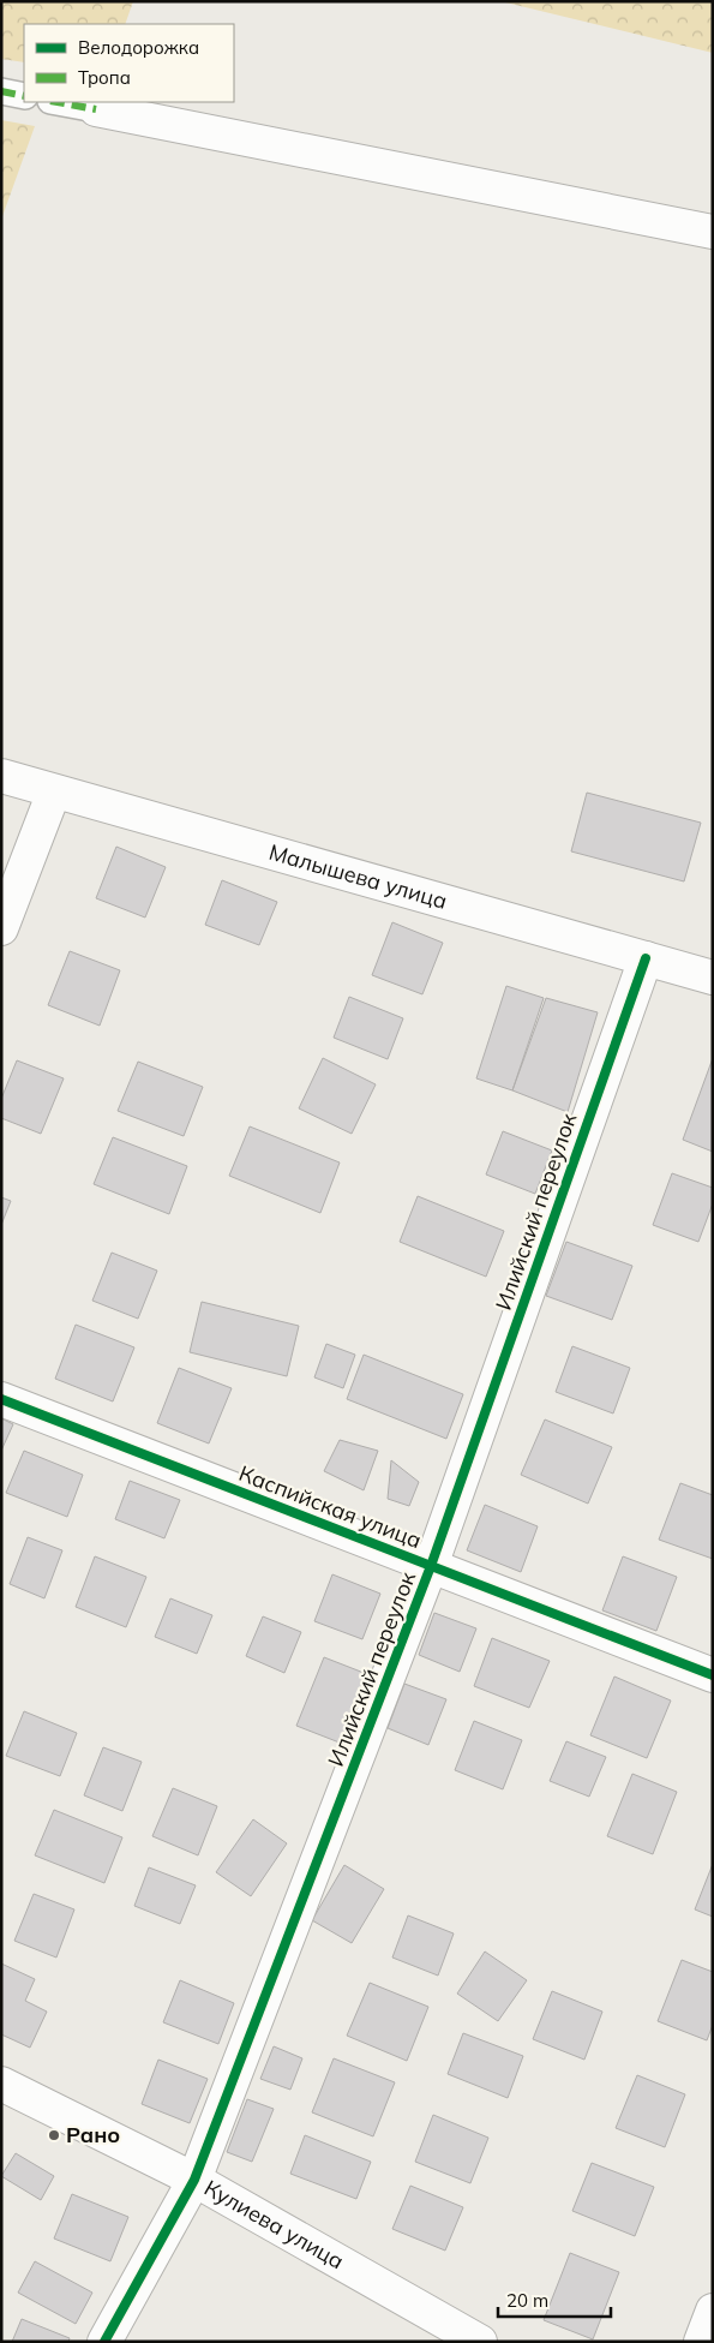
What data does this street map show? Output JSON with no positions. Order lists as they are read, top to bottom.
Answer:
{
  "streets": {
    "street": [
      "Малышева улица",
      "Илийский переулок",
      "Каспийская улица",
      "Кулиева улица"
    ]
  },
  "crossings": [
    ["Малышева улица", "Илийский переулок"],
    ["Илийский переулок", "Каспийская улица"],
    ["Илийский переулок", "Кулиева улица"]
  ],
  "places": ["Рано"],
  "legend": ["Велодорожка", "Тропа"],
  "scale_bar": "20 m"
}
